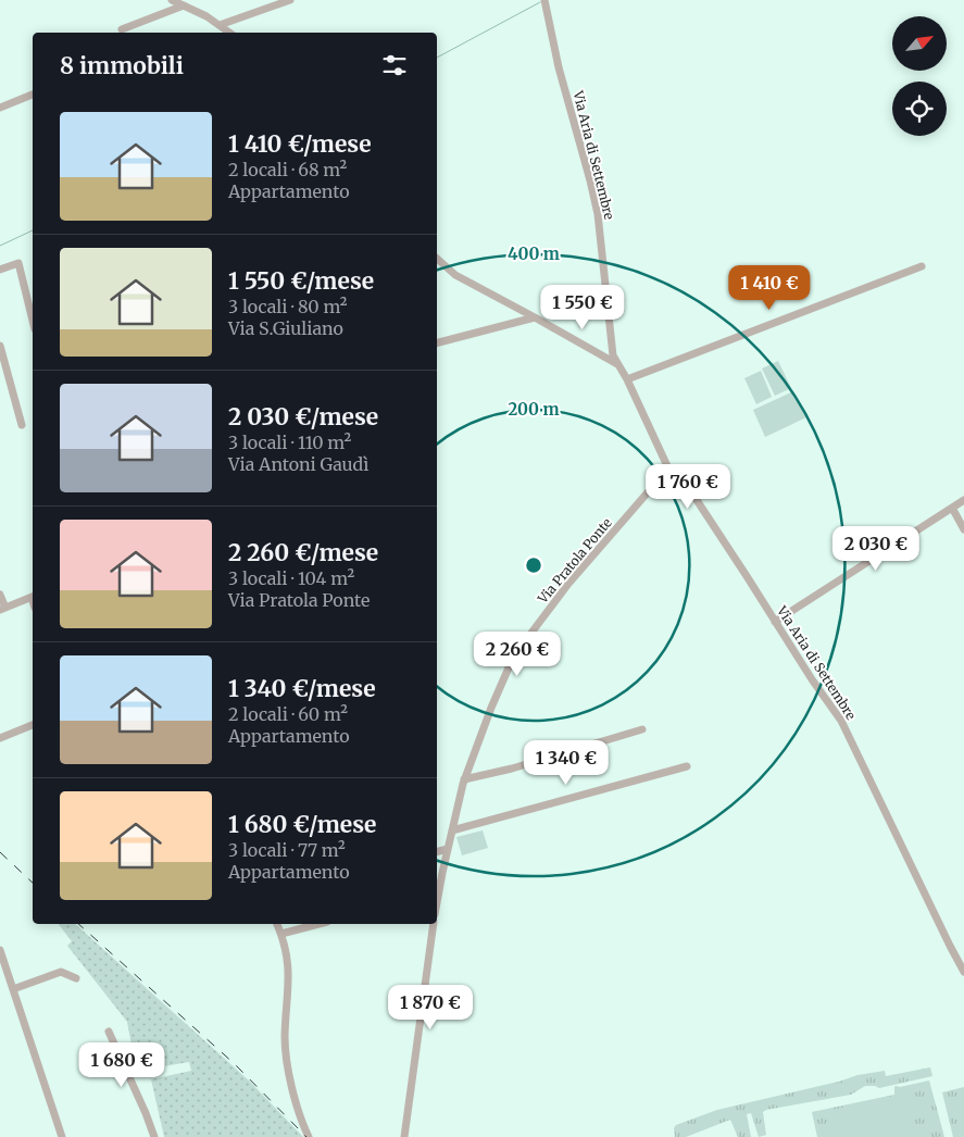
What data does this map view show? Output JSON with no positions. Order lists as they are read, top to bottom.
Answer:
{
  "streets": {
    "street": ["Via Aria di Settembre", "Via Pratola Ponte"]
  },
  "crossings": [
    ["Via Aria di Settembre", "Via Pratola Ponte"]
  ],
  "north": "top right",
  "page": {
    "heading": "8 immobili",
    "list": [
      {
        "name": "1 410 €/mese",
        "note": "2 locali · 68 m² · Appartamento"
      },
      {
        "name": "1 550 €/mese",
        "note": "3 locali · 80 m² · Via S.Giuliano"
      },
      {
        "name": "2 030 €/mese",
        "note": "3 locali · 110 m² · Via Antoni Gaudì"
      },
      {
        "name": "2 260 €/mese",
        "note": "3 locali · 104 m² · Via Pratola Ponte"
      },
      {
        "name": "1 340 €/mese",
        "note": "2 locali · 60 m² · Appartamento"
      },
      {
        "name": "1 680 €/mese",
        "note": "3 locali · 77 m² · Appartamento"
      }
    ],
    "price": [
      "1 410 €",
      "1 550 €",
      "1 760 €",
      "2 030 €",
      "2 260 €",
      "1 340 €",
      "1 870 €",
      "1 680 €"
    ]
  },
  "rings": ["400 m", "200 m"]
}
